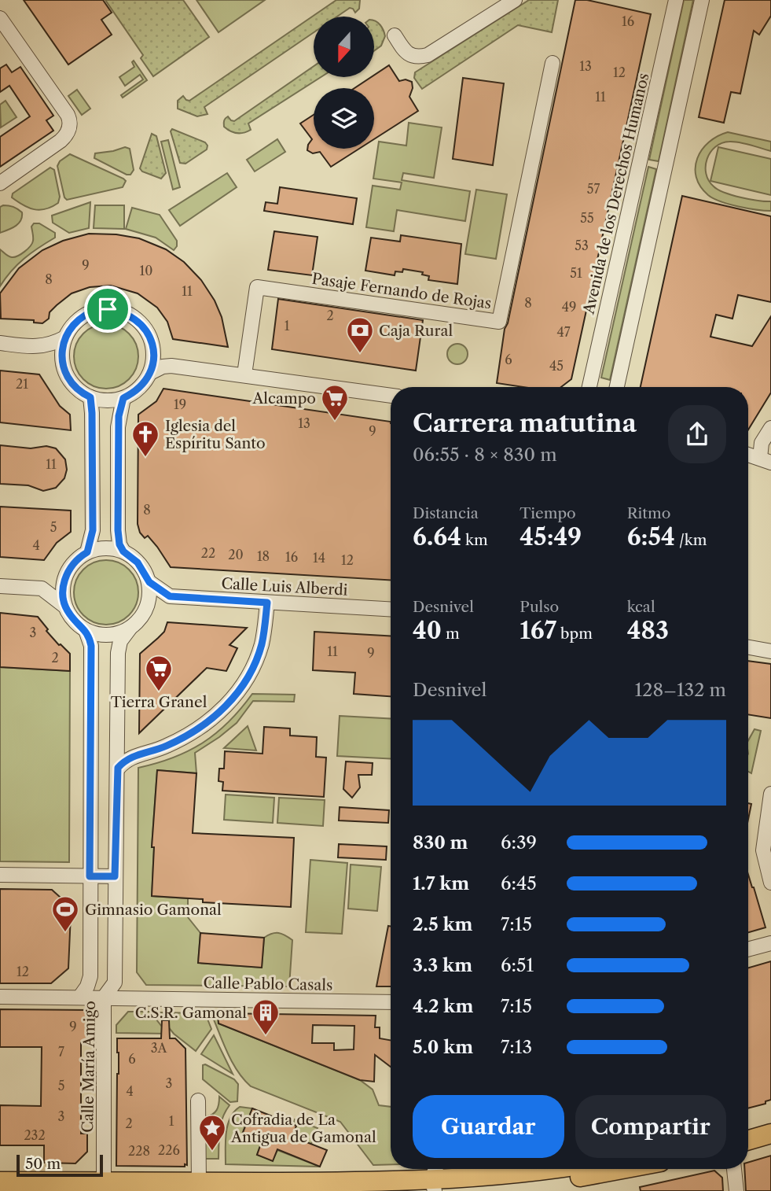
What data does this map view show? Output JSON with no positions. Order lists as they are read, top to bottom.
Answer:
{
  "streets": {
    "street": [
      "Avenida de los Derechos Humanos",
      "Pasaje Fernando de Rojas",
      "Calle Luis Alberdi",
      "Calle Pablo Casals",
      "Calle María Amigo"
    ]
  },
  "crossings": [
    ["Calle Pablo Casals", "Calle María Amigo"]
  ],
  "places": {
    "bank": ["Caja Rural"],
    "supermarket": ["Alcampo", "Tierra Granel"],
    "church": ["Iglesia del Espíritu Santo"],
    "sports": ["Gimnasio Gamonal"],
    "building": ["C.S.R. Gamonal"],
    "place": ["Cofradia de La Antigua de Gamonal"]
  },
  "house_numbers": [
    "16",
    "13",
    "12",
    "11",
    "57",
    "55",
    "53",
    "9",
    "10",
    "51",
    "8",
    "11",
    "8",
    "49",
    "2",
    "1",
    "47",
    "6",
    "45",
    "21",
    "19",
    "13",
    "9",
    "11",
    "8",
    "5",
    "4",
    "22",
    "20",
    "18",
    "16",
    "14",
    "12",
    "3",
    "11",
    "9",
    "2",
    "12",
    "9",
    "3A",
    "7",
    "6",
    "3",
    "5",
    "4",
    "3",
    "1",
    "2",
    "232",
    "226",
    "228"
  ],
  "scale_bar": "50 m",
  "north": "bottom",
  "page": {
    "heading": ["Carrera matutina", "06:55 · 8 × 830 m"],
    "stats": [
      ["Distancia", "6.64 km"],
      ["Tiempo", "45:49"],
      ["Ritmo", "6:54 /km"],
      ["Desnivel", "40 m"],
      ["Pulso", "167 bpm"],
      ["kcal", "483"]
    ],
    "chart": ["Desnivel", "128–132 m"],
    "list": [
      {
        "name": "830 m",
        "note": "6:39"
      },
      {
        "name": "1.7 km",
        "note": "6:45"
      },
      {
        "name": "2.5 km",
        "note": "7:15"
      },
      {
        "name": "3.3 km",
        "note": "6:51"
      },
      {
        "name": "4.2 km",
        "note": "7:15"
      },
      {
        "name": "5.0 km",
        "note": "7:13"
      }
    ],
    "buttons": ["Guardar", "Compartir"],
    "scale": "50 m"
  }
}
